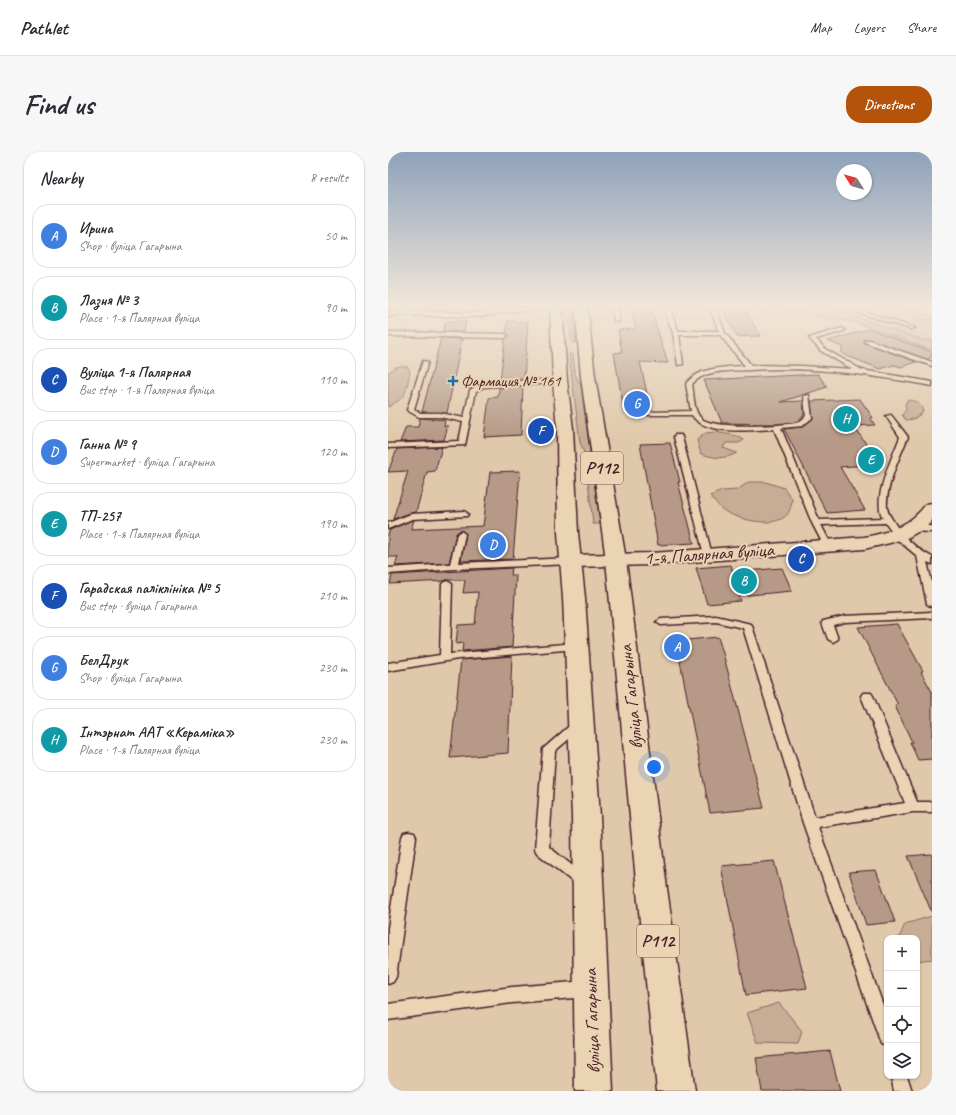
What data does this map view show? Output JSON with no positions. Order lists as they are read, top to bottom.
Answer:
{
  "streets": {
    "main road": ["Р112", "1-я Палярная вуліца", "вуліца Гагарына"]
  },
  "crossings": [
    ["1-я Палярная вуліца", "вуліца Гагарына"]
  ],
  "places": {
    "health": ["Фармация № 161"]
  },
  "north": "top left",
  "page": {
    "header": "Pathlet",
    "nav": ["Map", "Layers", "Share"],
    "buttons": "Directions",
    "title": "Find us",
    "heading": ["Nearby", "8 results"],
    "list": [
      {
        "mark": "A",
        "name": "Ирина",
        "note": "Shop · вуліца Гагарына",
        "value": "50 m"
      },
      {
        "mark": "B",
        "name": "Лазня № 3",
        "note": "Place · 1-я Палярная вуліца",
        "value": "90 m"
      },
      {
        "mark": "C",
        "name": "Вуліца 1-я Палярная",
        "note": "Bus stop · 1-я Палярная вуліца",
        "value": "110 m"
      },
      {
        "mark": "D",
        "name": "Ганна № 9",
        "note": "Supermarket · вуліца Гагарына",
        "value": "120 m"
      },
      {
        "mark": "E",
        "name": "ТП-257",
        "note": "Place · 1-я Палярная вуліца",
        "value": "190 m"
      },
      {
        "mark": "F",
        "name": "Гарадская паліклініка № 5",
        "note": "Bus stop · вуліца Гагарына",
        "value": "210 m"
      },
      {
        "mark": "G",
        "name": "БелДрук",
        "note": "Shop · вуліца Гагарына",
        "value": "230 m"
      },
      {
        "mark": "H",
        "name": "Інтэрнат ААТ «Кераміка»",
        "note": "Place · 1-я Палярная вуліца",
        "value": "230 m"
      }
    ],
    "pins": [
      "G",
      "H",
      "F",
      "E",
      "D",
      "C",
      "B",
      "A"
    ],
    "map_buttons": ["+", "−"]
  }
}
